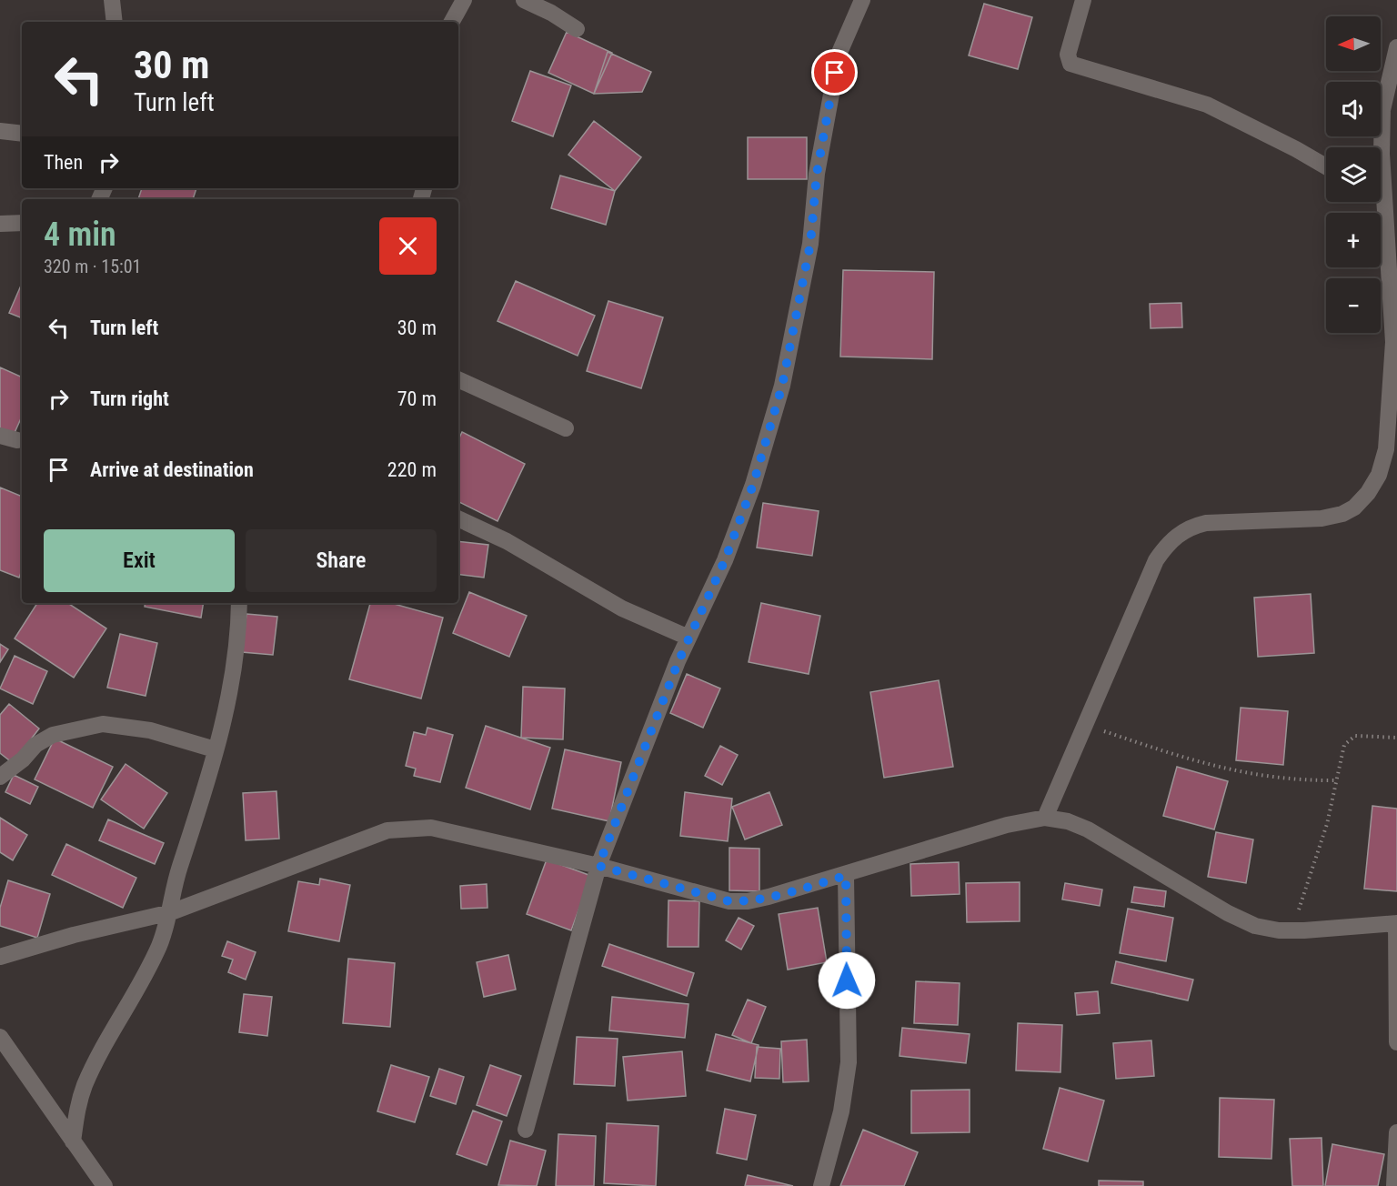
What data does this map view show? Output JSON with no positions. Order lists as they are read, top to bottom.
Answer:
{
  "north": "left",
  "page": {
    "map_buttons": ["+", "−"],
    "turn": ["30 m", "Turn left"],
    "then": "Then",
    "heading": ["4 min", "320 m · 15:01"],
    "list": [
      {
        "name": "Turn left",
        "value": "30 m"
      },
      {
        "name": "Turn right",
        "value": "70 m"
      },
      {
        "name": "Arrive at destination",
        "value": "220 m"
      }
    ],
    "buttons": ["Exit", "Share"]
  }
}
